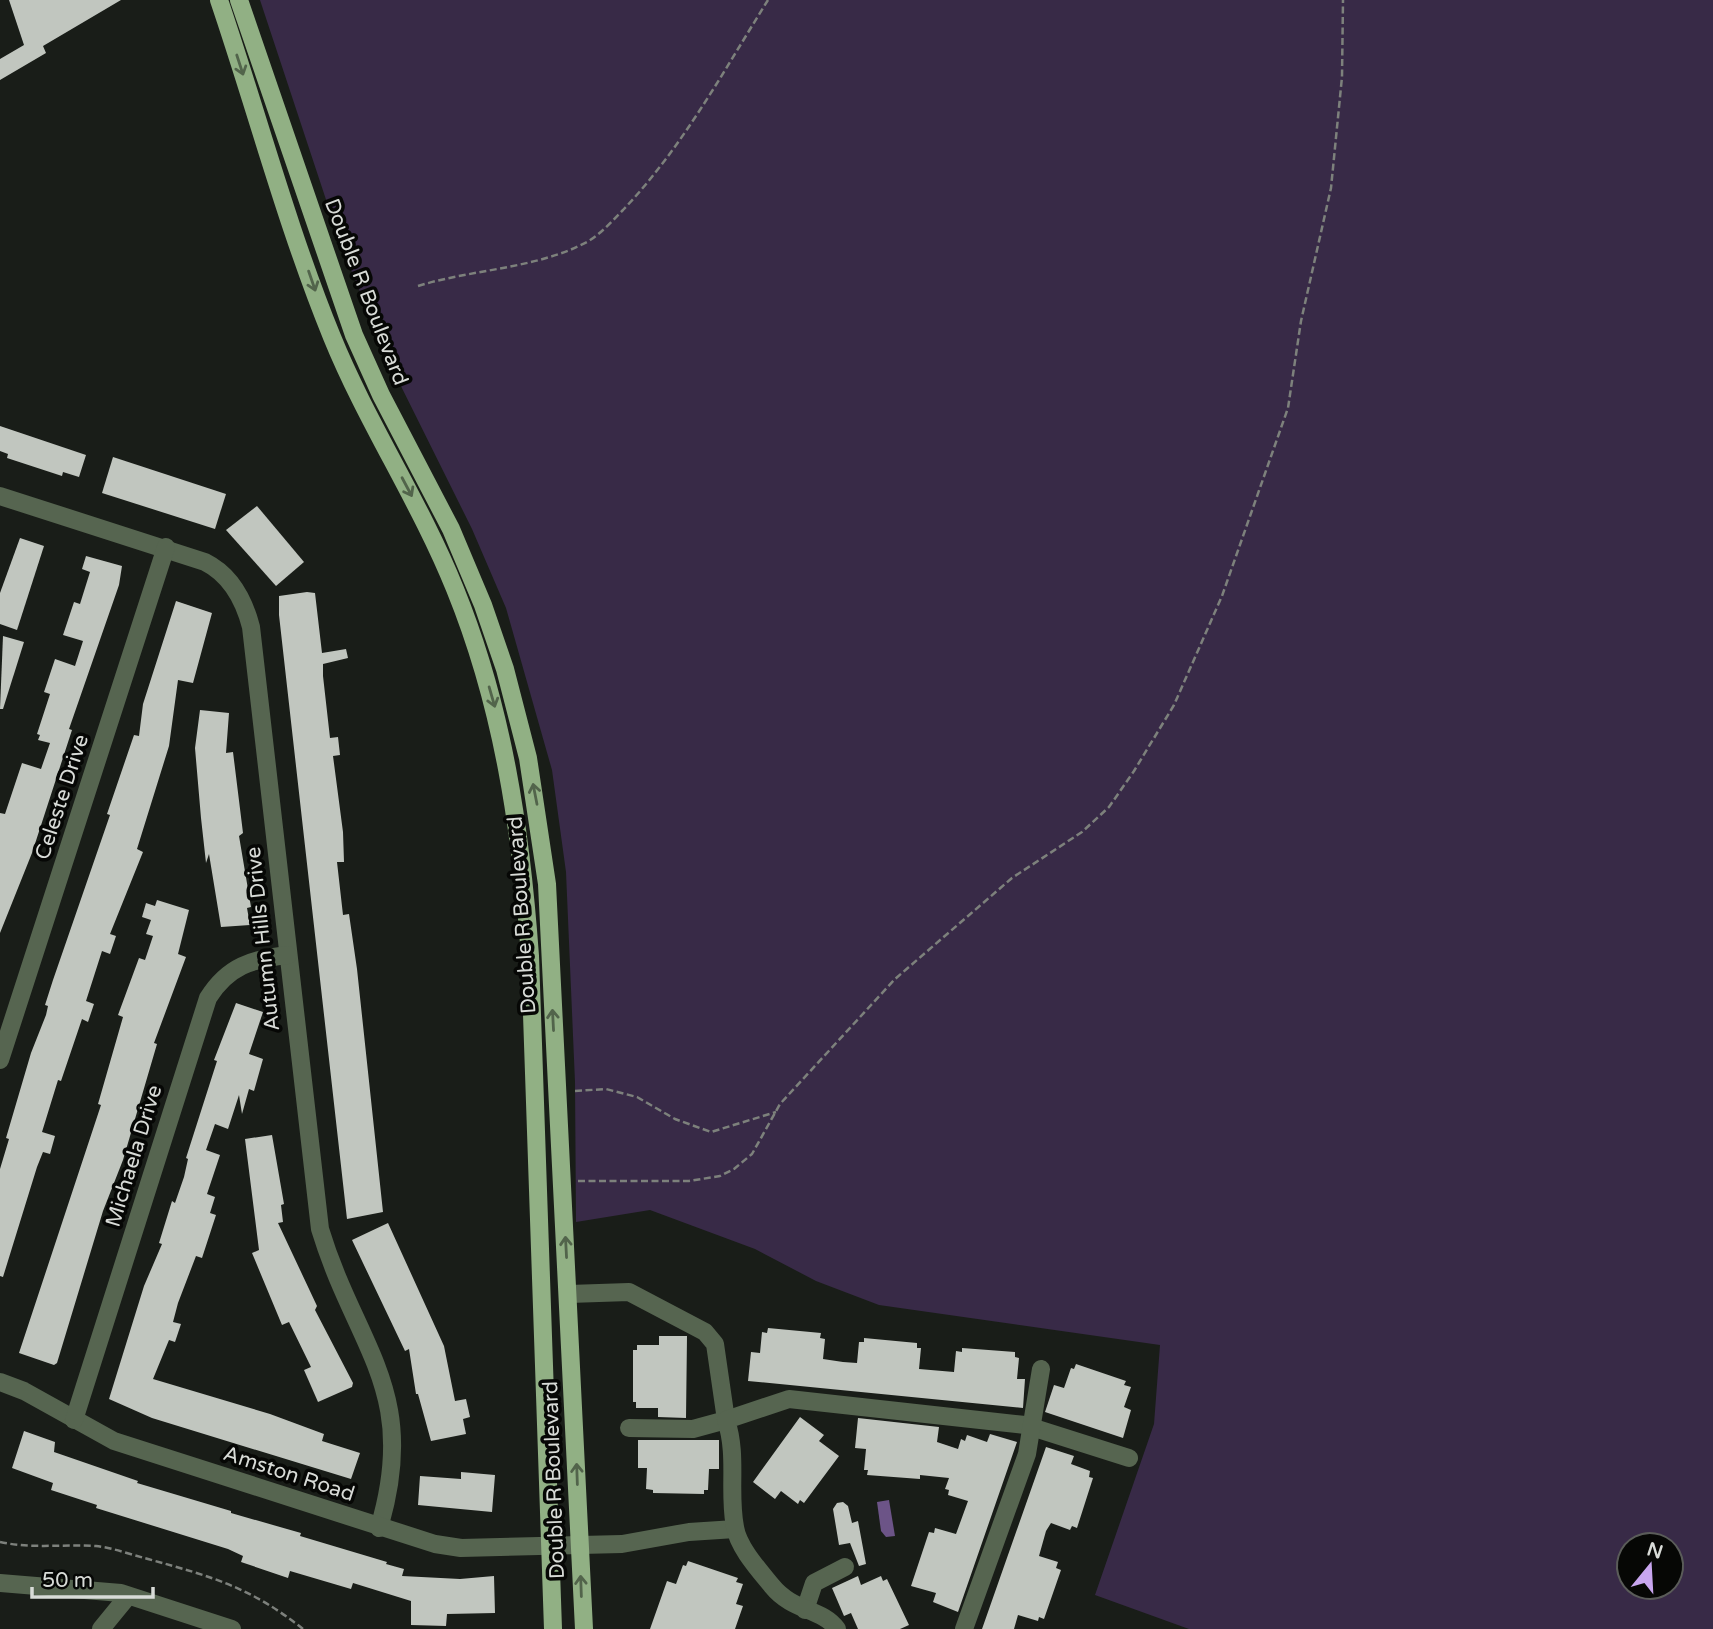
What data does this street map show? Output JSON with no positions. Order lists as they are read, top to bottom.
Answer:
{
  "streets": {
    "main road": ["Double R Boulevard"],
    "street": [
      "Celeste Drive",
      "Autumn Hills Drive",
      "Michaela Drive",
      "Amston Road"
    ]
  },
  "crossings": [
    ["Double R Boulevard", "Amston Road"],
    ["Celeste Drive", "Autumn Hills Drive"],
    ["Autumn Hills Drive", "Michaela Drive"],
    ["Autumn Hills Drive", "Amston Road"],
    ["Michaela Drive", "Amston Road"]
  ],
  "scale_bar": "50 m",
  "north": "top"
}
